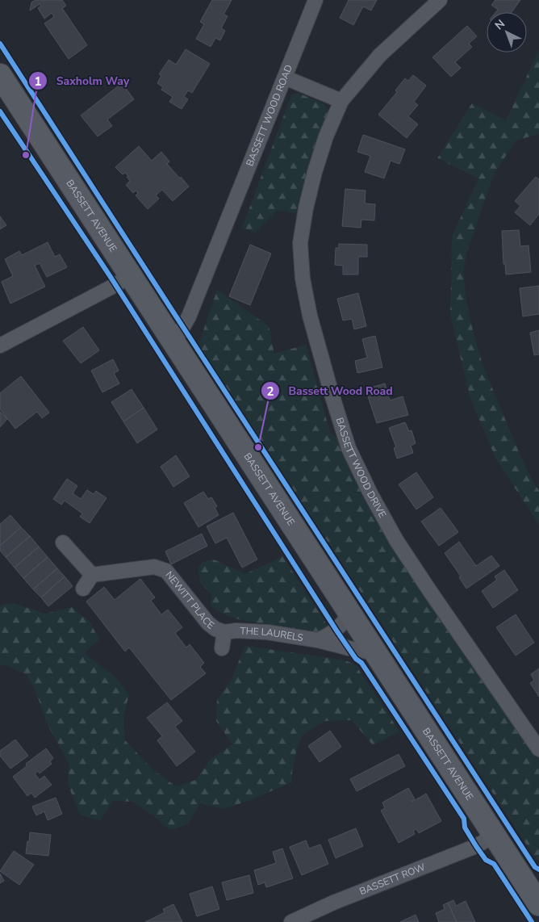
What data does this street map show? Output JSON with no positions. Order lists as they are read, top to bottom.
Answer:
{
  "streets": {
    "main road": ["BASSETT AVENUE"],
    "street": [
      "BASSETT WOOD ROAD",
      "BASSETT WOOD DRIVE",
      "NEWITT PLACE",
      "THE LAURELS",
      "BASSETT ROW"
    ]
  },
  "crossings": [
    ["BASSETT WOOD ROAD", "BASSETT AVENUE"],
    ["BASSETT AVENUE", "THE LAURELS"],
    ["BASSETT AVENUE", "BASSETT ROW"],
    ["NEWITT PLACE", "THE LAURELS"]
  ],
  "places": ["Saxholm Way", "Bassett Wood Road"],
  "north": "top left"
}
